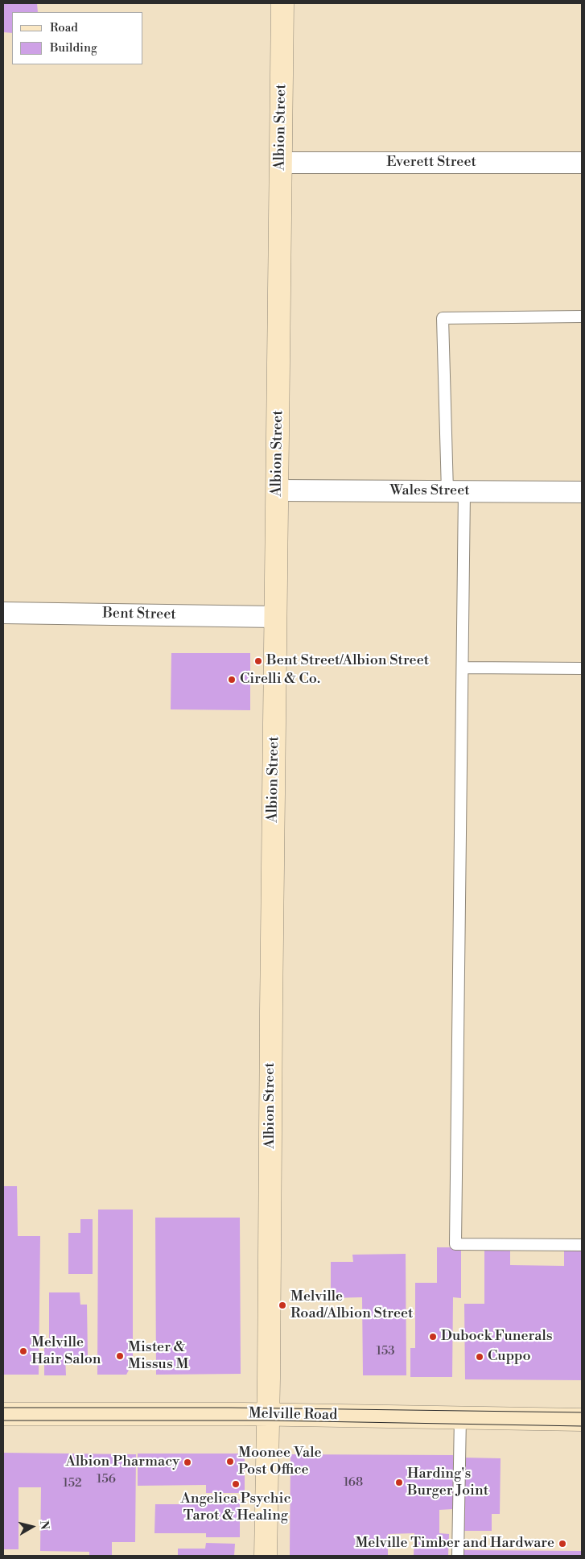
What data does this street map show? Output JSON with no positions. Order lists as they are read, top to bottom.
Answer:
{
  "streets": {
    "street": [
      "Albion Street",
      "Everett Street",
      "Wales Street",
      "Bent Street",
      "Melville Road"
    ]
  },
  "crossings": [
    ["Albion Street", "Everett Street"],
    ["Albion Street", "Wales Street"],
    ["Albion Street", "Bent Street"],
    ["Albion Street", "Melville Road"]
  ],
  "places": [
    "Bent Street/Albion Street",
    "Cirelli & Co.",
    "Melville Road/Albion Street",
    "Dubock Funerals",
    "Melville Hair Salon",
    "Mister & Missus M",
    "Cuppo",
    "Moonee Vale Post Office",
    "Albion Pharmacy",
    "Harding's Burger Joint",
    "Angelica Psychic Tarot & Healing",
    "Melville Timber and Hardware"
  ],
  "house_numbers": [
    "153",
    "156",
    "168",
    "152"
  ],
  "legend": ["Road", "Building"],
  "north": "right"
}
